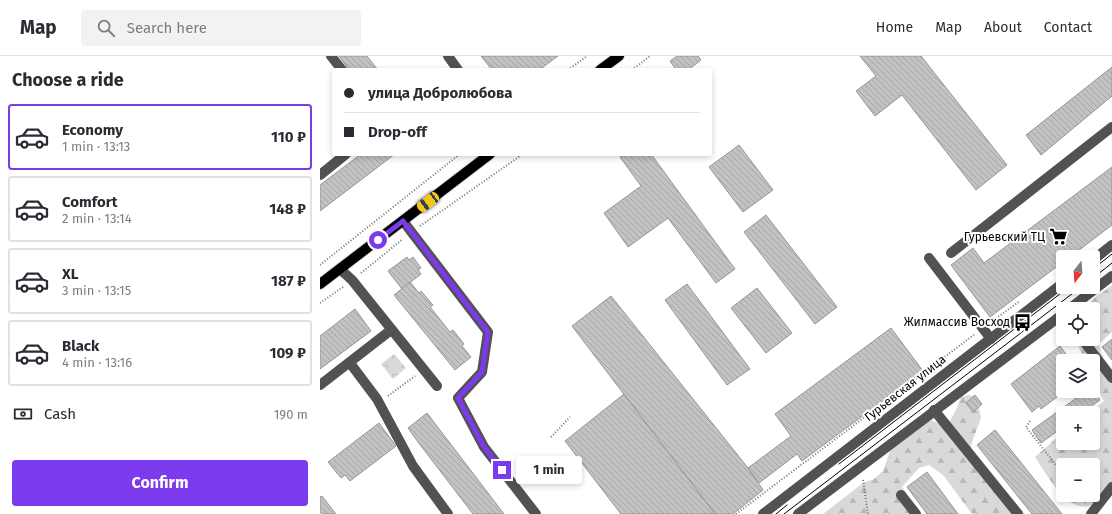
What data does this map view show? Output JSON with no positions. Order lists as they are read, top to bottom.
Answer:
{
  "streets": {
    "street": ["Гурьевская улица"]
  },
  "places": {
    "supermarket": ["Гурьевский ТЦ"],
    "bus stop": ["Жилмассив Восход"]
  },
  "north": "bottom",
  "page": {
    "header": "Map",
    "search": "Search here",
    "nav": [
      "Home",
      "Map",
      "About",
      "Contact"
    ],
    "heading": "Choose a ride",
    "banner": ["улица Добролюбова", "Drop-off"],
    "list": [
      {
        "name": "Economy",
        "note": "1 min · 13:13",
        "value": "110 ₽"
      },
      {
        "name": "Comfort",
        "note": "2 min · 13:14",
        "value": "148 ₽"
      },
      {
        "name": "XL",
        "note": "3 min · 13:15",
        "value": "187 ₽"
      },
      {
        "name": "Black",
        "note": "4 min · 13:16",
        "value": "109 ₽"
      }
    ],
    "map_buttons": ["+", "−"],
    "pay": ["Cash", "190 m"],
    "buttons": "Confirm",
    "bubble": "1 min"
  }
}
